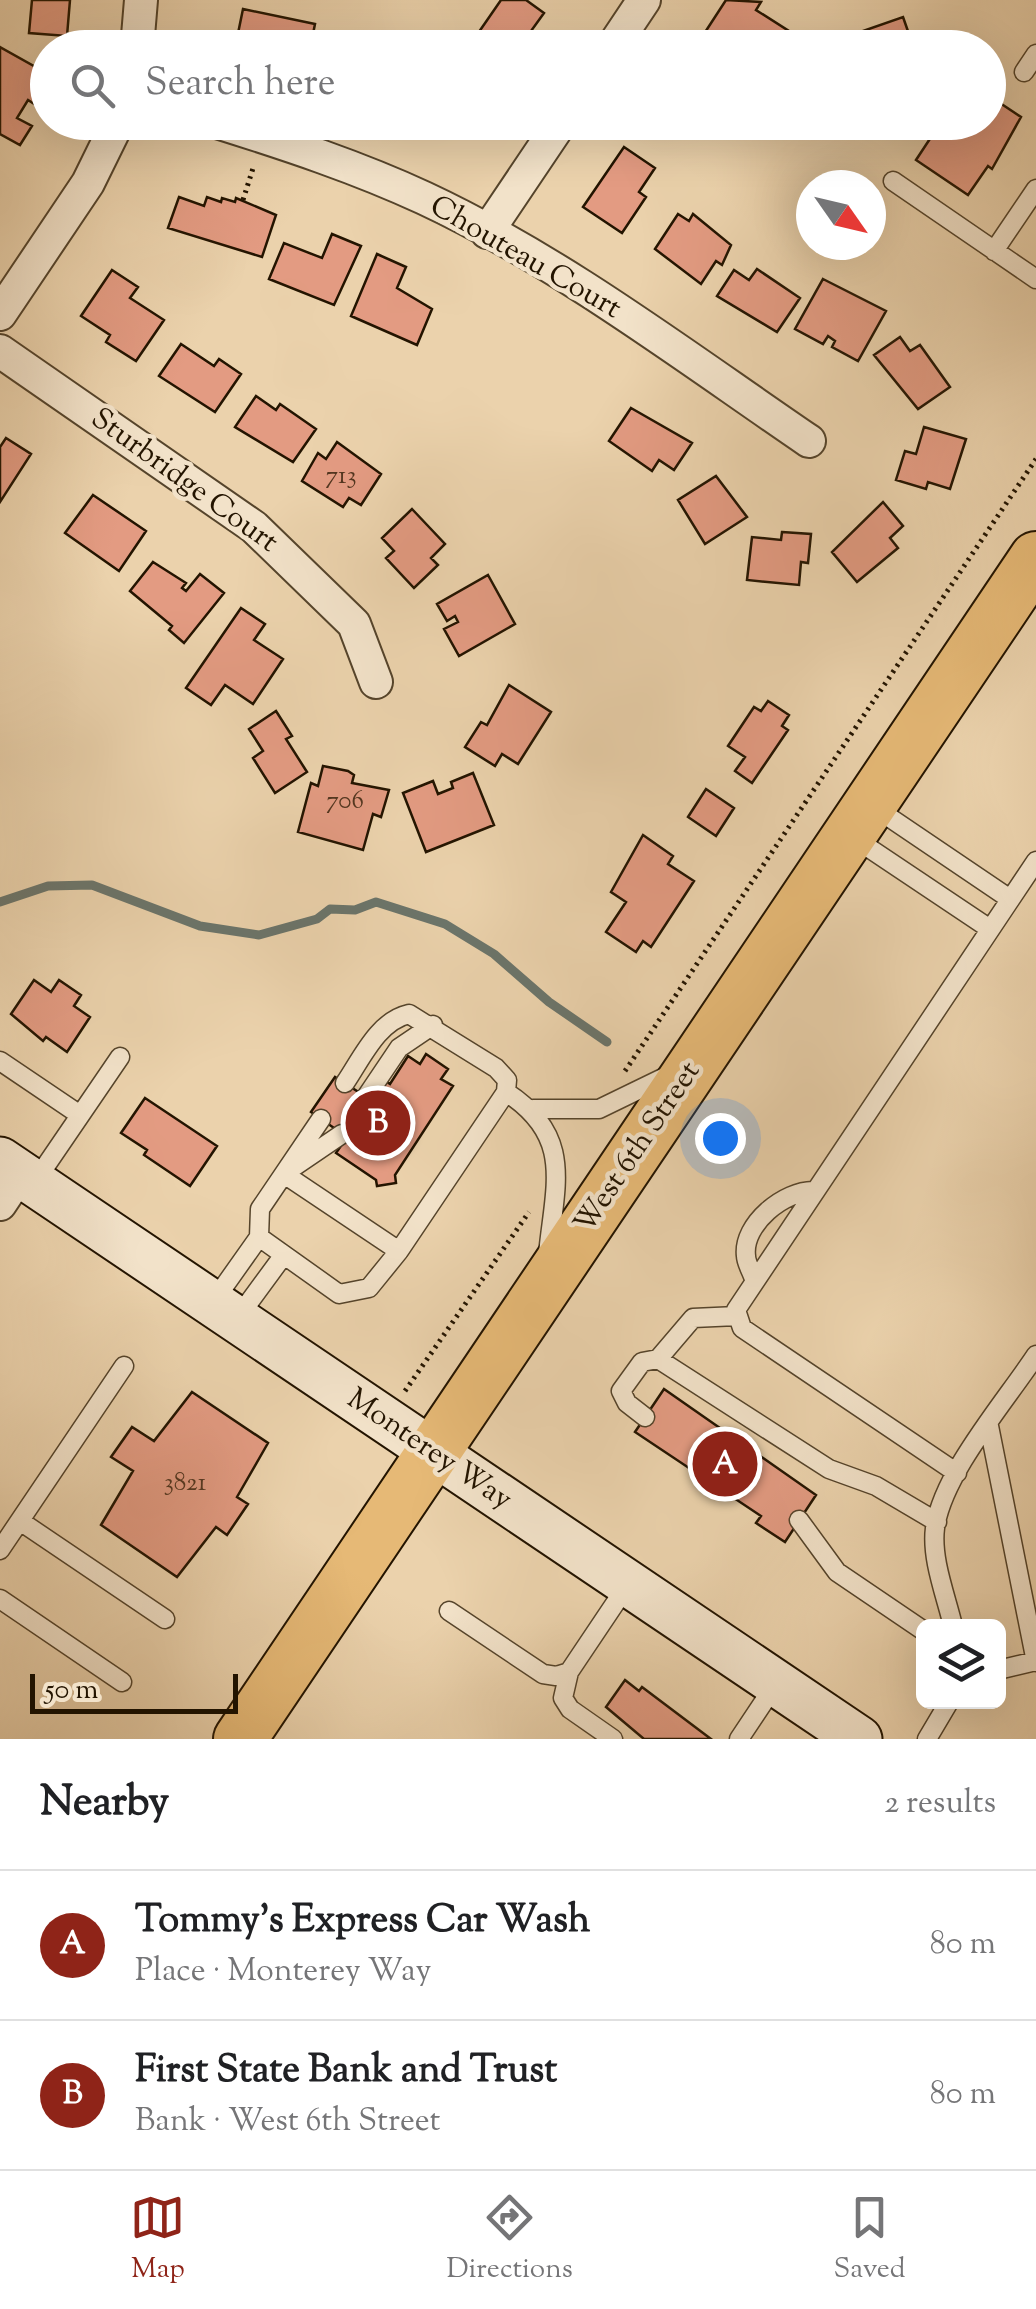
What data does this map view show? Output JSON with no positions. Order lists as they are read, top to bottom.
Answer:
{
  "streets": {
    "main road": ["West 6th Street"],
    "street": ["Chouteau Court", "Sturbridge Court", "Monterey Way"]
  },
  "crossings": [
    ["West 6th Street", "Monterey Way"]
  ],
  "house_numbers": ["713", "706", "3821"],
  "scale_bar": "50 m",
  "north": "bottom right",
  "page": {
    "search": "Search here",
    "pins": ["B", "A"],
    "scale": "50 m",
    "heading": ["Nearby", "2 results"],
    "list": [
      {
        "mark": "A",
        "name": "Tommy's Express Car Wash",
        "note": "Place · Monterey Way",
        "value": "80 m"
      },
      {
        "mark": "B",
        "name": "First State Bank and Trust",
        "note": "Bank · West 6th Street",
        "value": "80 m"
      }
    ],
    "nav": ["Map", "Directions", "Saved"]
  }
}
